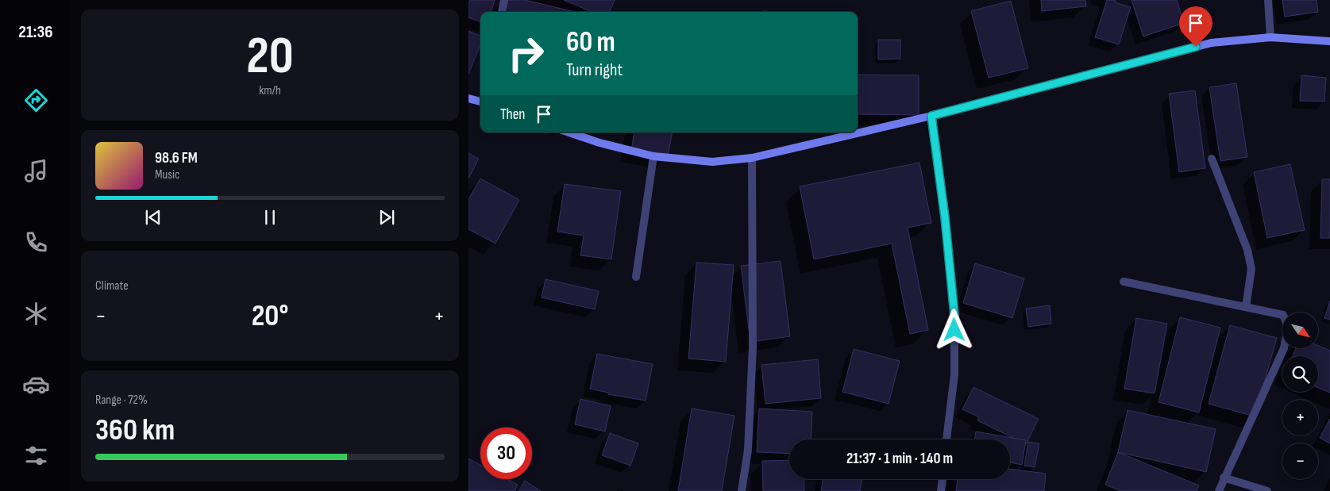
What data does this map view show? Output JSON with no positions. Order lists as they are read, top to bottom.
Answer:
{
  "north": "bottom right",
  "page": {
    "tabs": "21:36",
    "tile": [
      ["20", "km/h"],
      "Climate",
      ["Range · 72%", "360 km"]
    ],
    "turn": ["60 m", "Turn right"],
    "then": "Then",
    "song": ["98.6 FM", "Music"],
    "heat": ["−", "20°", "+"],
    "map_buttons": ["+", "−"],
    "limit": "30",
    "trip": "21:37 · 1 min · 140 m"
  }
}
